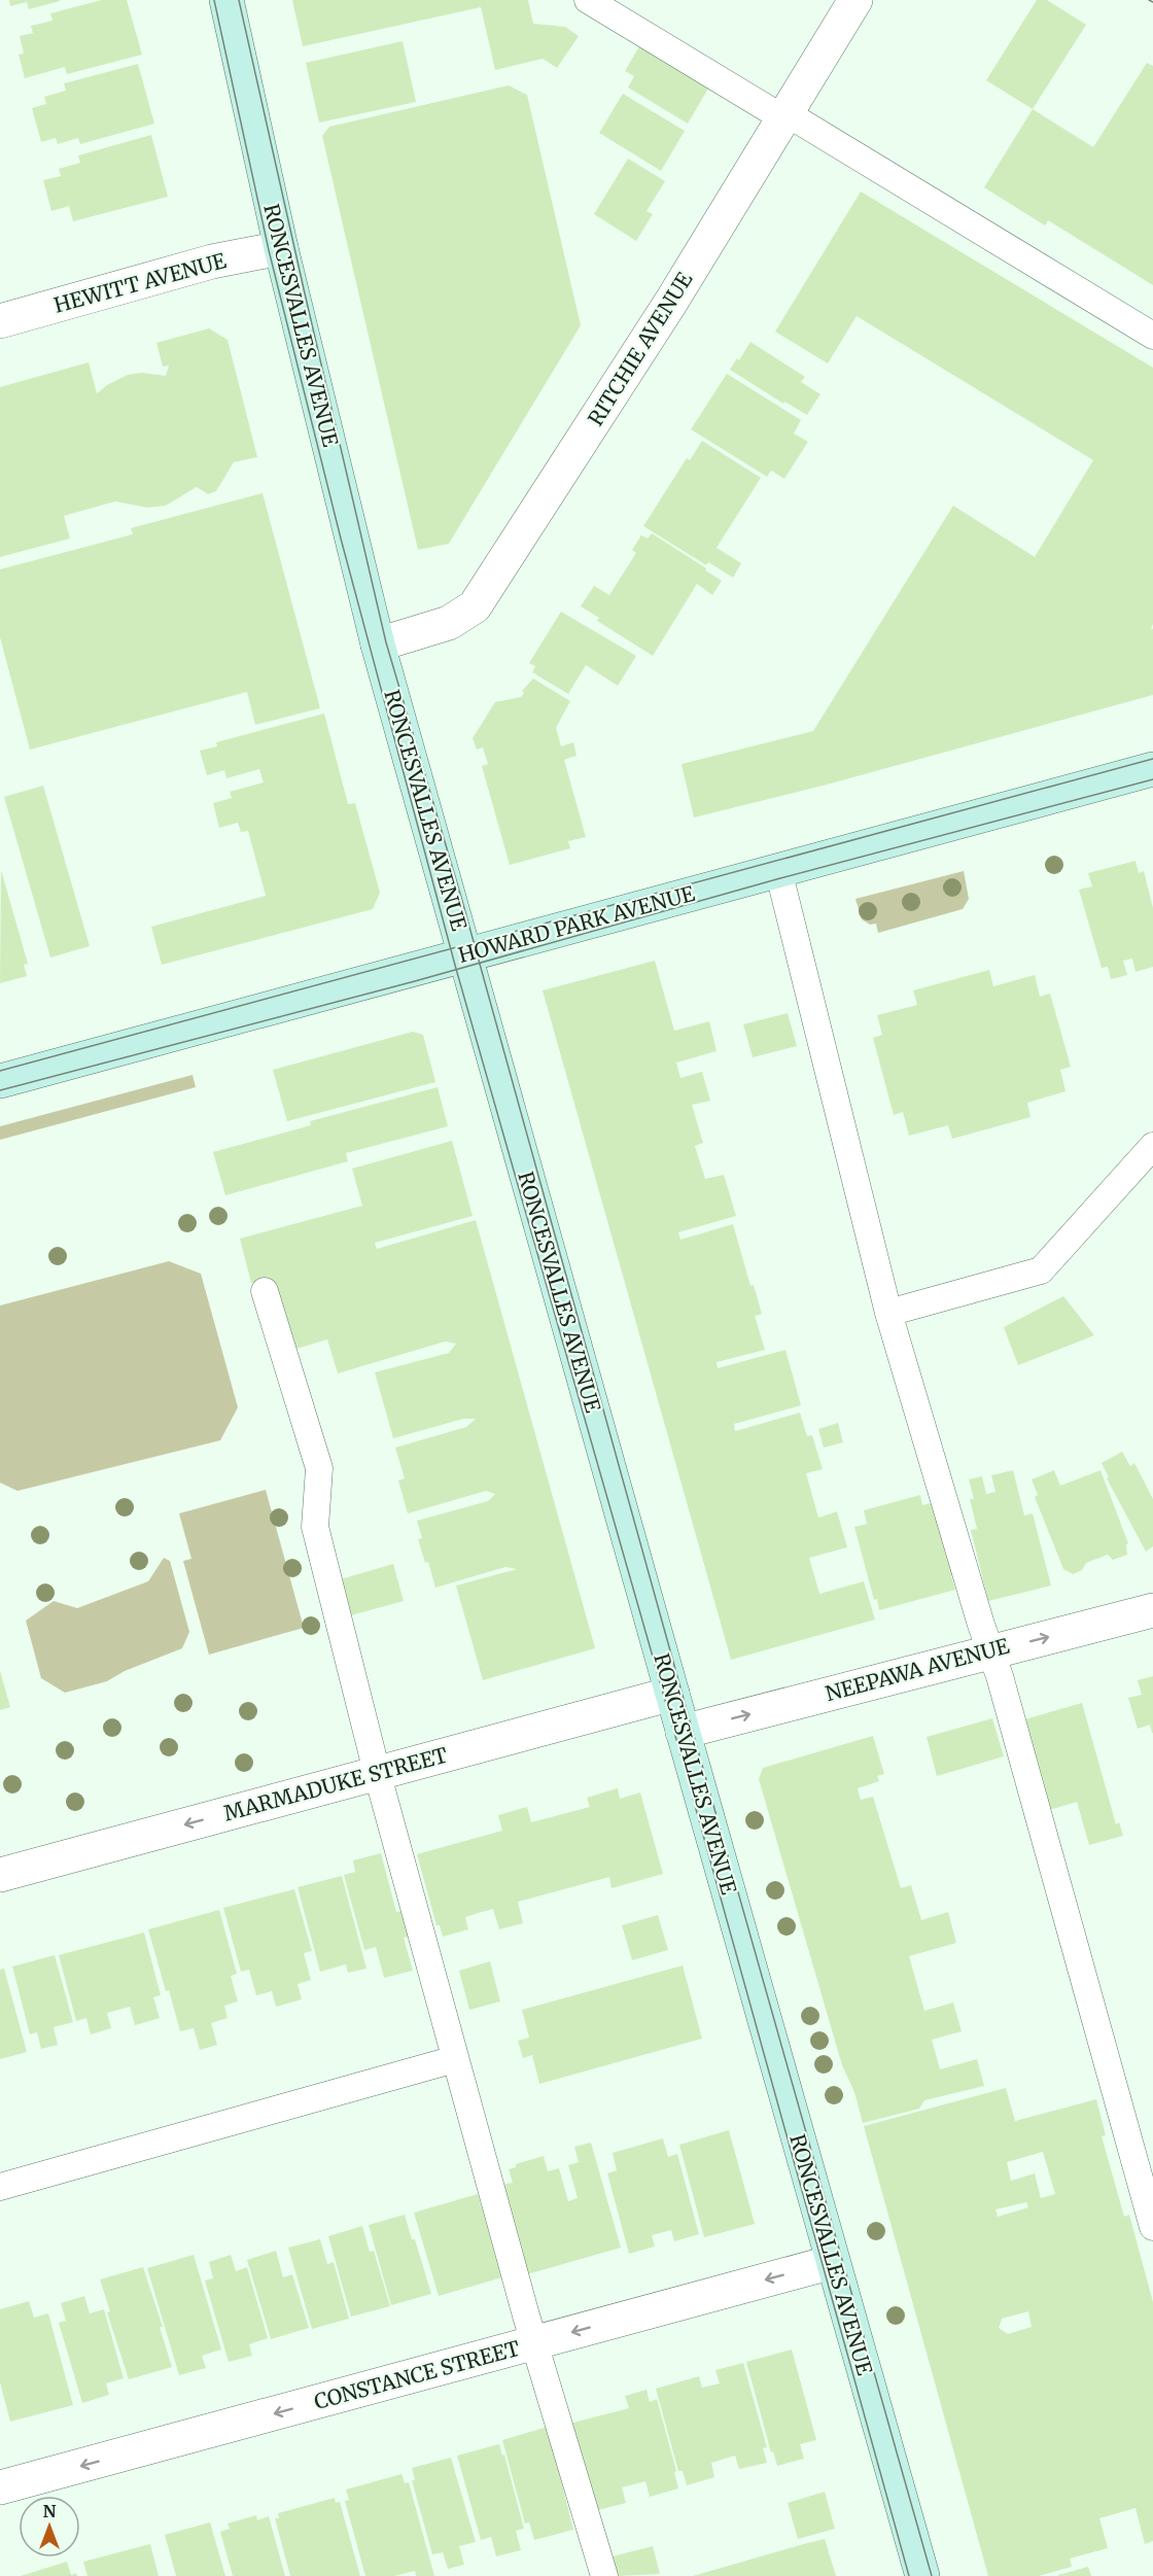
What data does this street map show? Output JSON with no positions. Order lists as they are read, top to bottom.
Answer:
{
  "streets": {
    "street": [
      "HEWITT AVENUE",
      "RONCESVALLES AVENUE",
      "RITCHIE AVENUE",
      "HOWARD PARK AVENUE",
      "NEEPAWA AVENUE",
      "MARMADUKE STREET",
      "CONSTANCE STREET"
    ]
  },
  "crossings": [
    ["HEWITT AVENUE", "RONCESVALLES AVENUE"],
    ["RONCESVALLES AVENUE", "RITCHIE AVENUE"],
    ["RONCESVALLES AVENUE", "HOWARD PARK AVENUE"],
    ["RONCESVALLES AVENUE", "NEEPAWA AVENUE"],
    ["RONCESVALLES AVENUE", "MARMADUKE STREET"],
    ["RONCESVALLES AVENUE", "CONSTANCE STREET"]
  ],
  "one_way": ["NEEPAWA AVENUE", "MARMADUKE STREET", "CONSTANCE STREET"],
  "north": "top"
}
